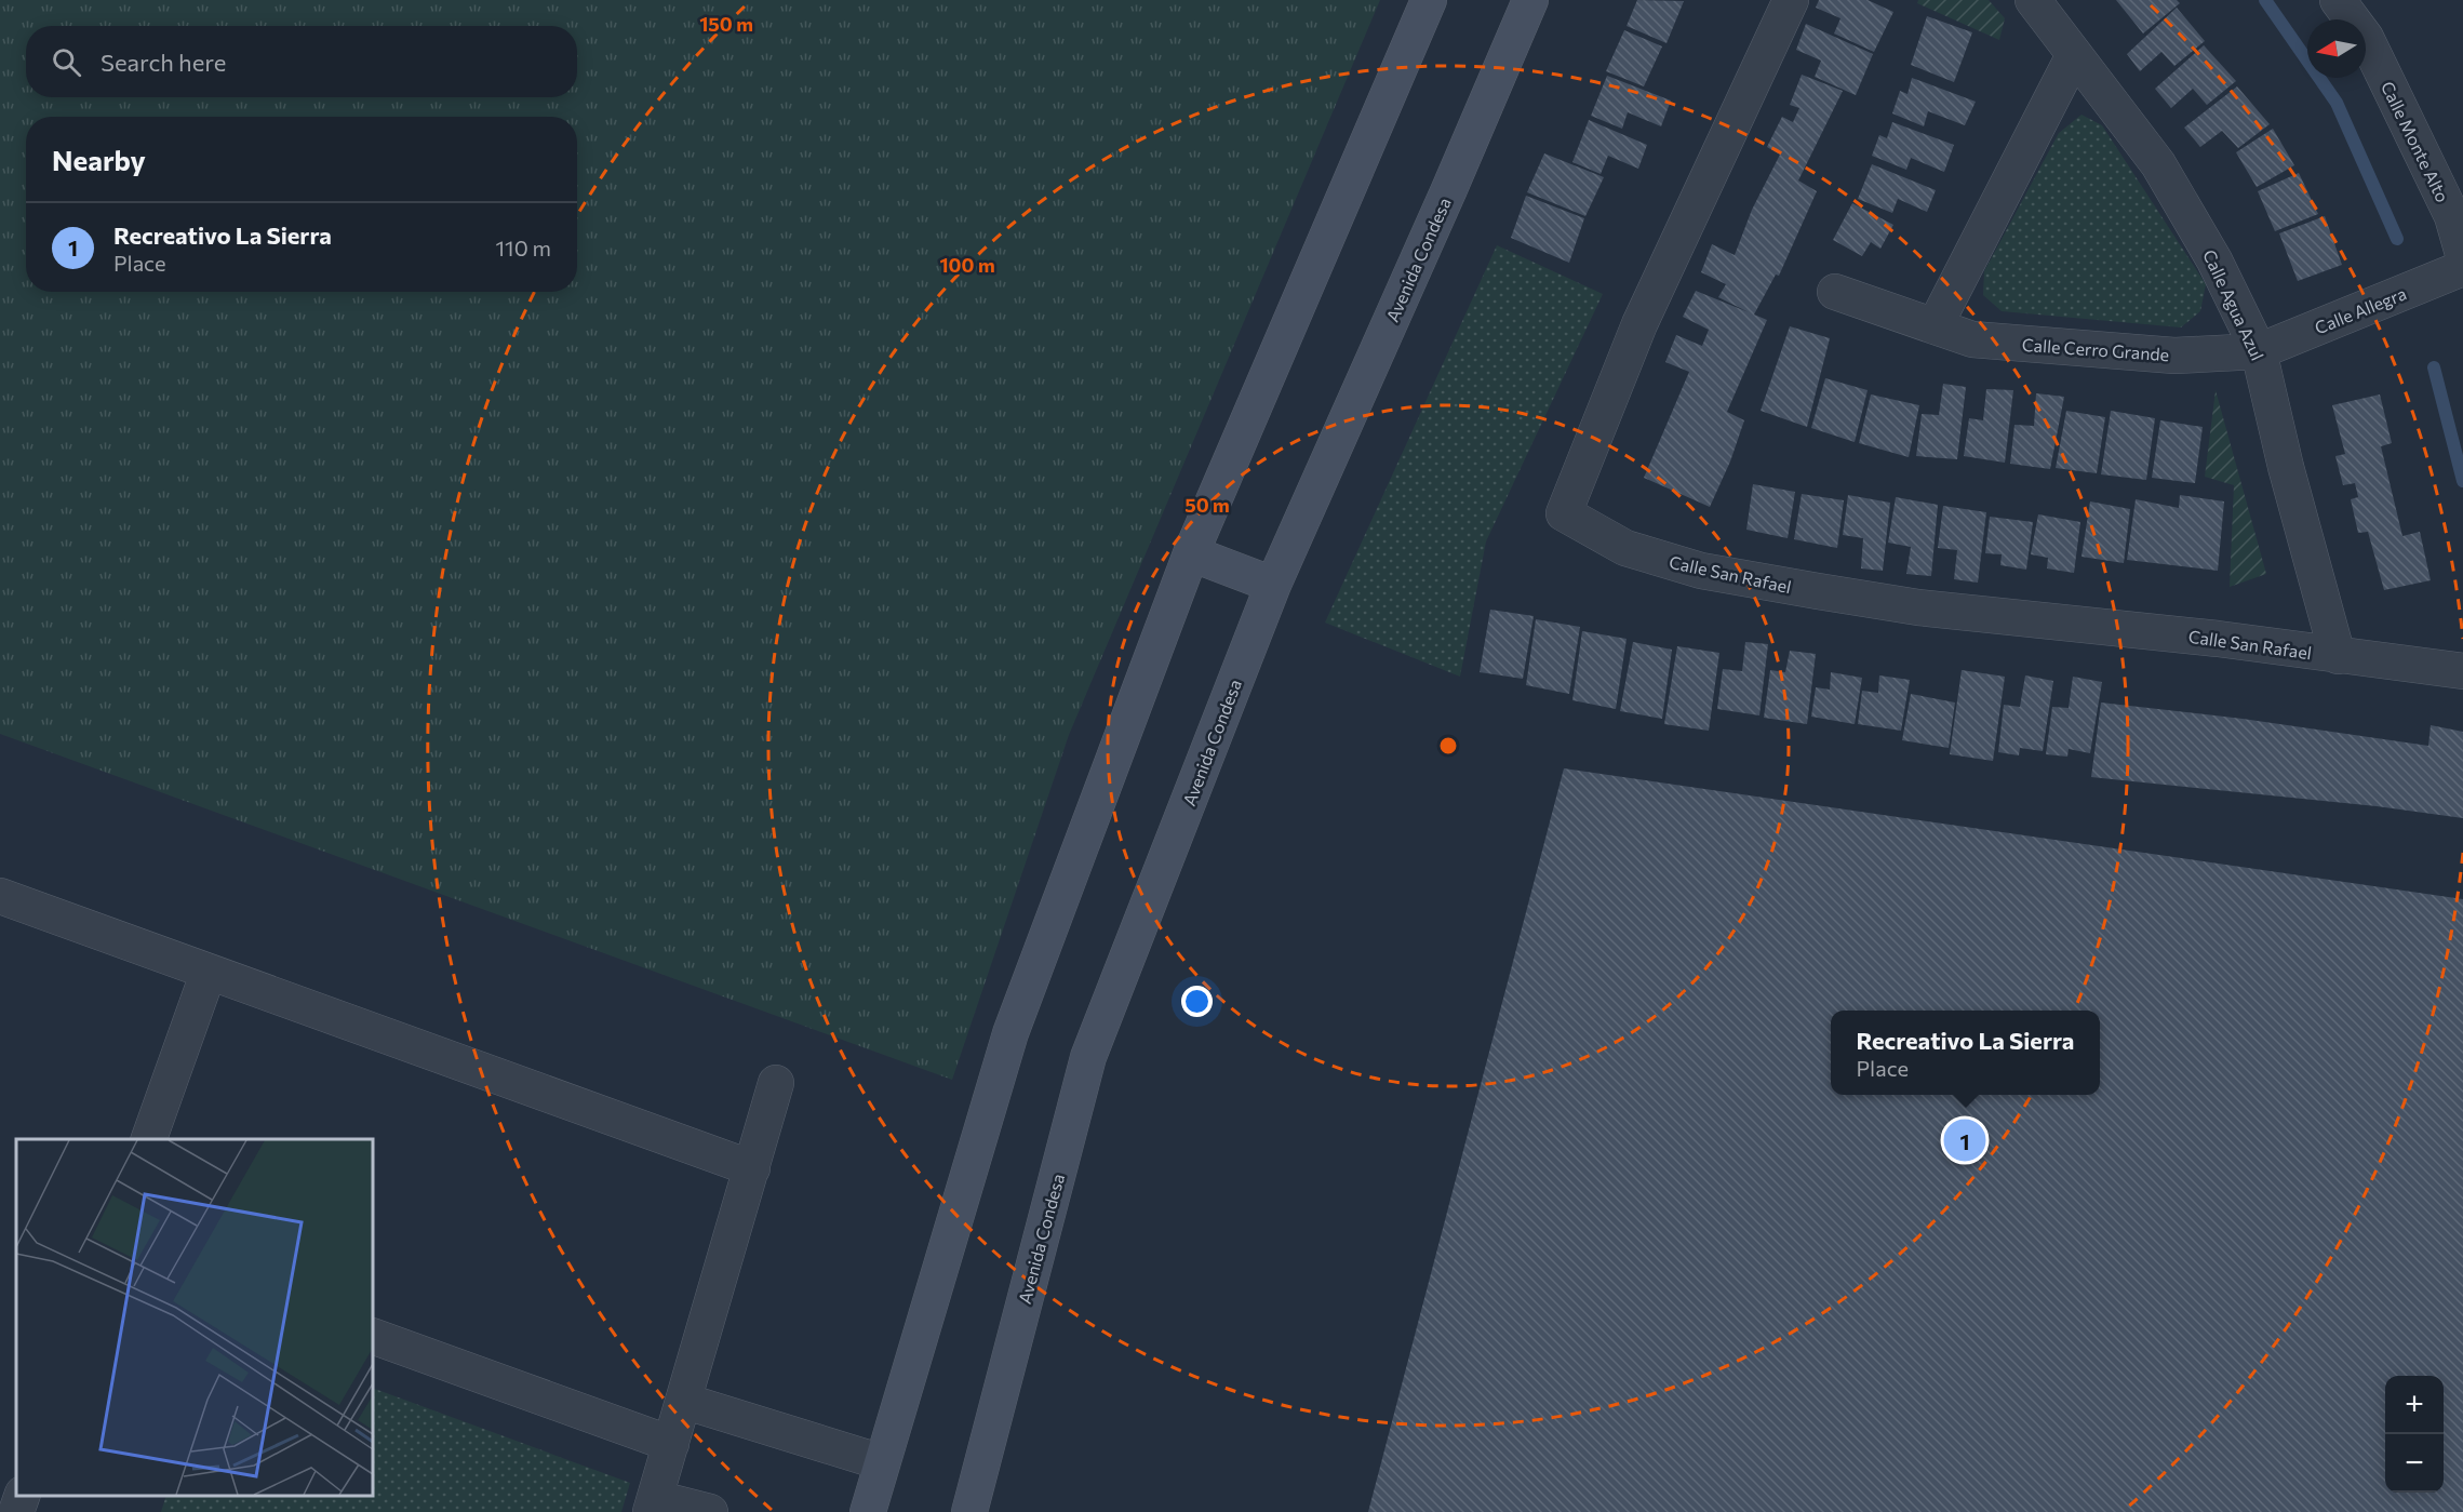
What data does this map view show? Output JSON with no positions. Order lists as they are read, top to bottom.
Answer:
{
  "streets": {
    "street": [
      "Calle Monte Alto",
      "Avenida Condesa",
      "Calle Agua Azul",
      "Calle Allegra",
      "Calle Cerro Grande",
      "Calle San Rafael"
    ]
  },
  "crossings": [
    ["Calle Agua Azul", "Calle Allegra"],
    ["Calle Agua Azul", "Calle Cerro Grande"],
    ["Calle Agua Azul", "Calle San Rafael"],
    ["Calle Allegra", "Calle Cerro Grande"]
  ],
  "north": "left",
  "page": {
    "search": "Search here",
    "heading": "Nearby",
    "list": [
      {
        "mark": "1",
        "name": "Recreativo La Sierra",
        "note": "Place",
        "value": "110 m"
      }
    ],
    "popup": ["Recreativo La Sierra", "Place"],
    "pins": "1",
    "map_buttons": ["+", "−"]
  },
  "rings": ["150 m", "100 m", "50 m"]
}
